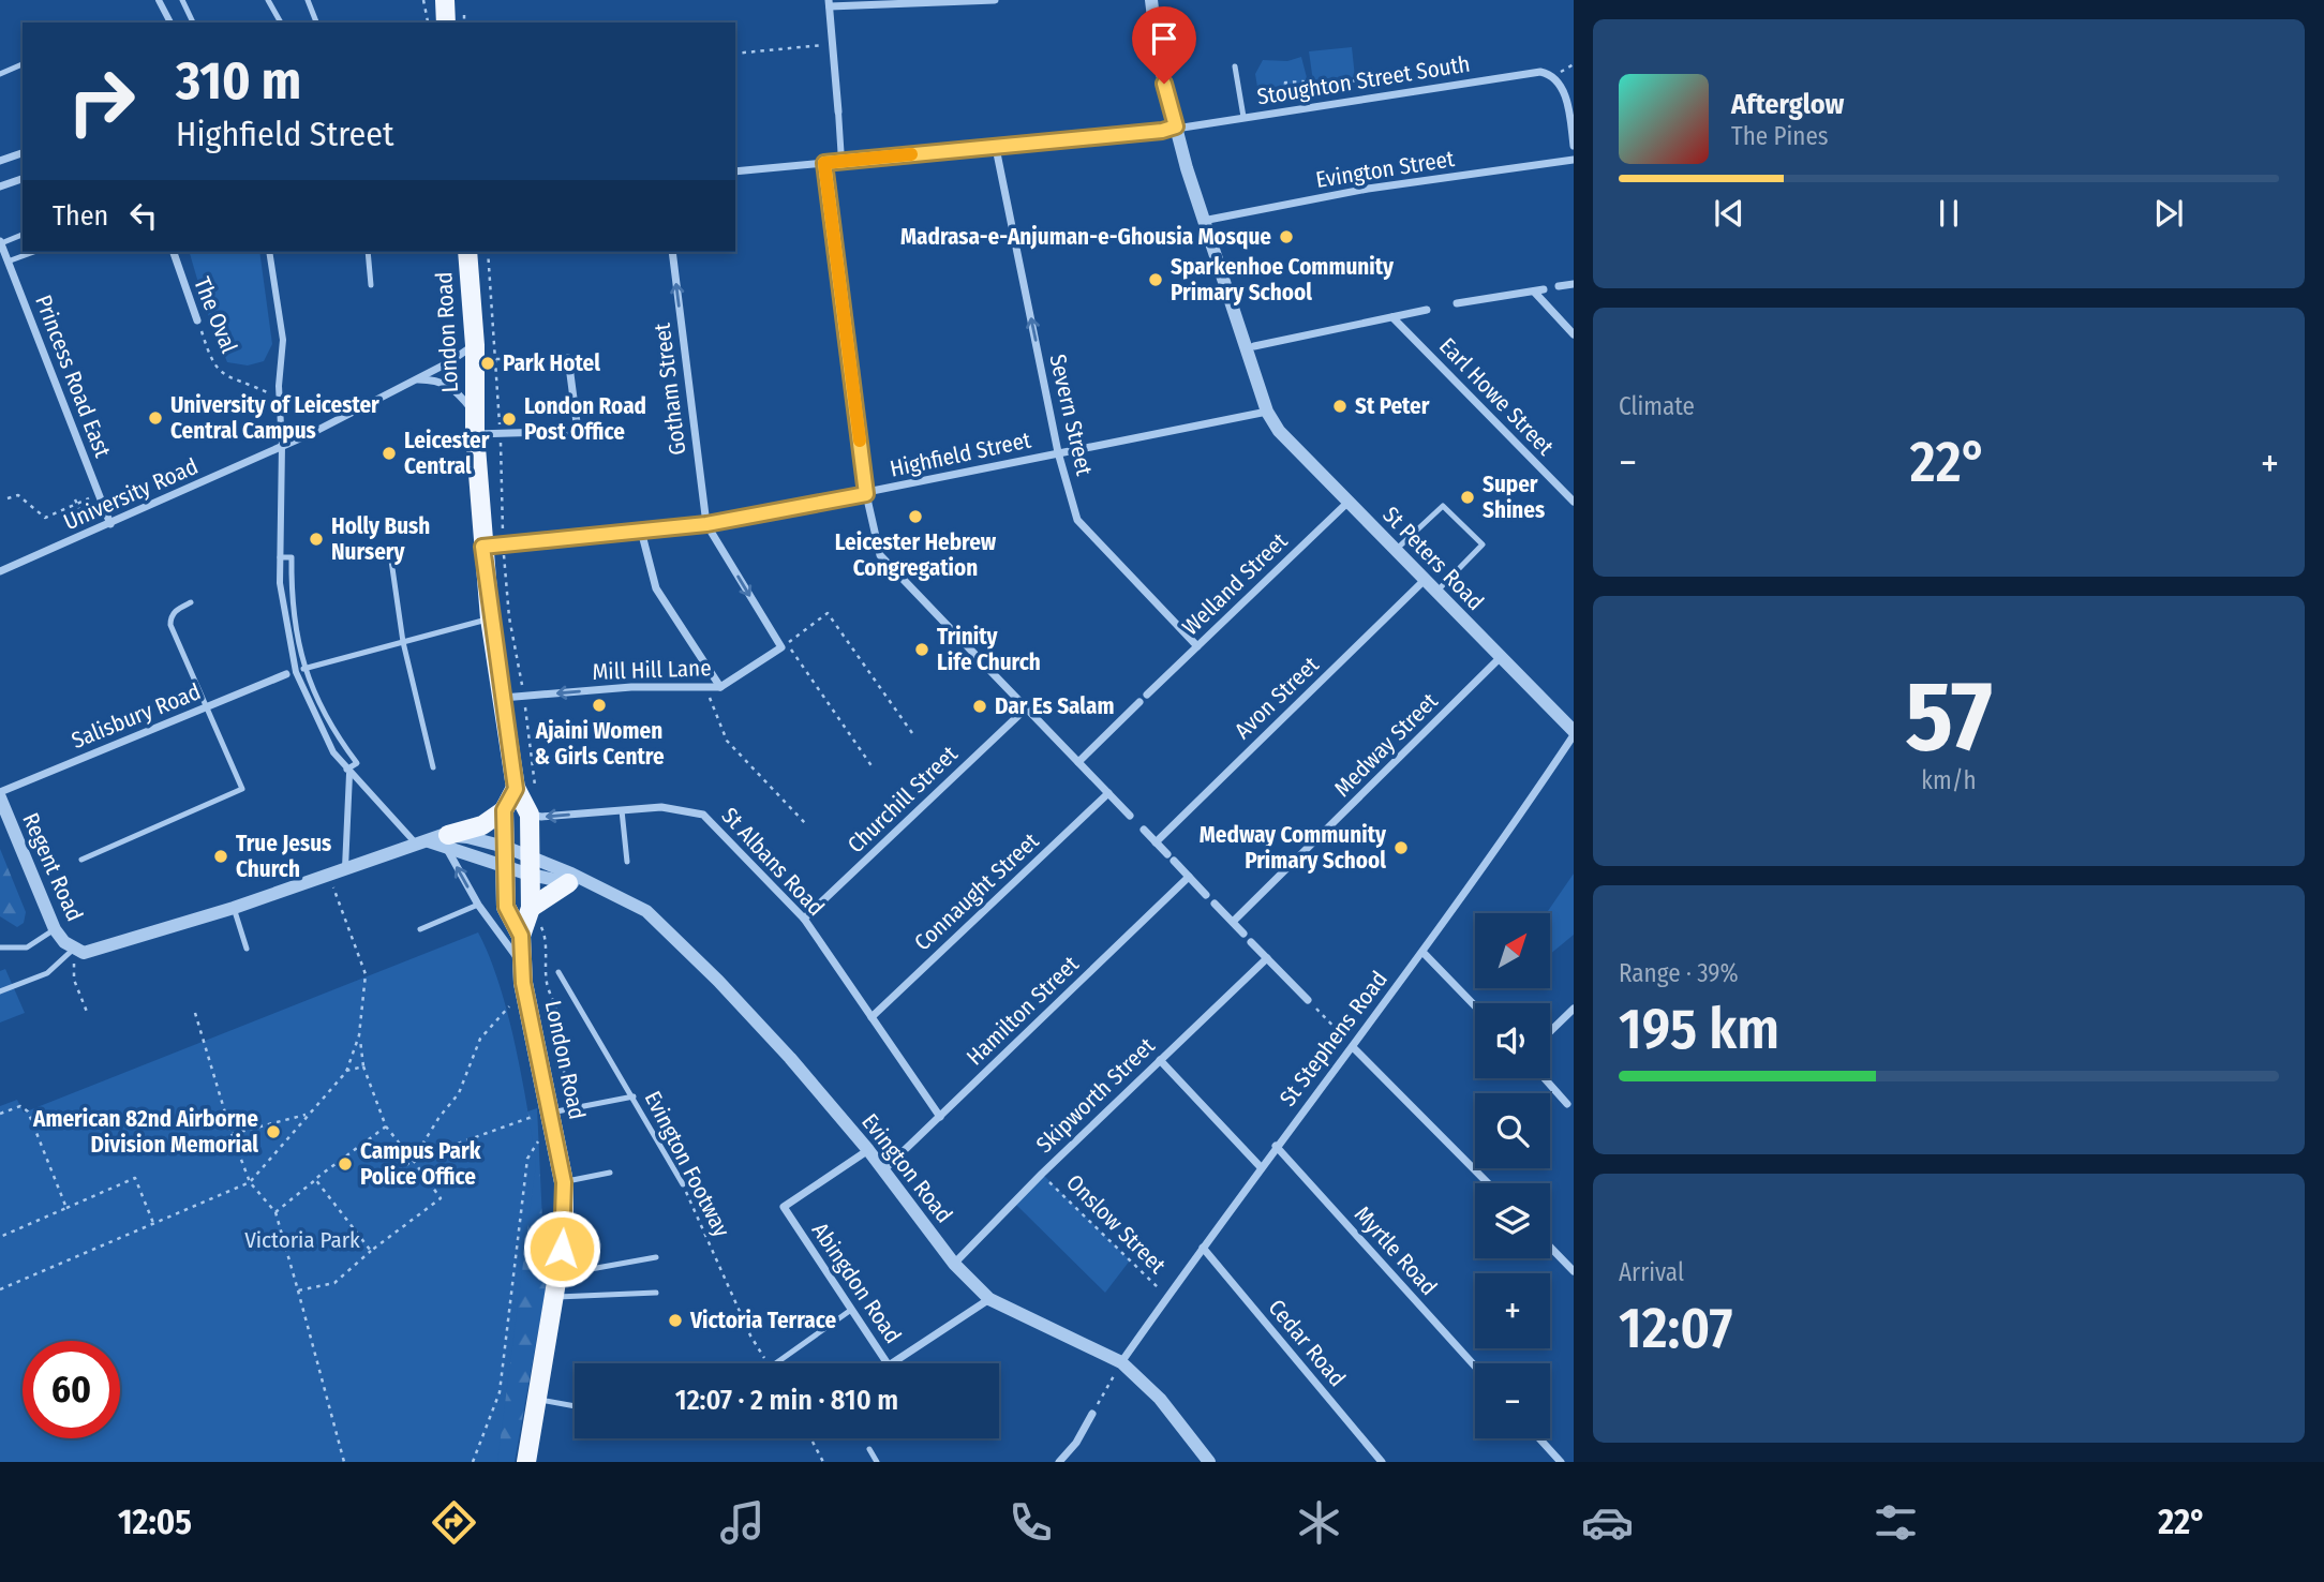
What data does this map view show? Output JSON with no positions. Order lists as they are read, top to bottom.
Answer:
{
  "streets": {
    "main road": ["London Road"],
    "street": [
      "Stoughton Street South",
      "Evington Street",
      "The Oval",
      "Princess Road East",
      "Gotham Street",
      "Earl Howe Street",
      "Severn Street",
      "Highfield Street",
      "University Road",
      "St Peters Road",
      "Welland Street",
      "Mill Hill Lane",
      "Avon Street",
      "Salisbury Road",
      "Medway Street",
      "Churchill Street",
      "St Albans Road",
      "Regent Road",
      "Connaught Street",
      "Hamilton Street",
      "St Stephens Road",
      "Skipworth Street",
      "Evington Road",
      "Myrtle Road",
      "Abingdon Road",
      "Cedar Road"
    ],
    "lane": ["Evington Footway"],
    "path": ["Onslow Street"]
  },
  "crossings": [
    ["Stoughton Street South", "Severn Street"],
    ["Stoughton Street South", "St Peters Road"],
    ["Evington Street", "St Peters Road"],
    ["London Road", "Highfield Street"],
    ["London Road", "University Road"],
    ["London Road", "Mill Hill Lane"],
    ["London Road", "St Albans Road"],
    ["London Road", "Evington Road"],
    ["Princess Road East", "University Road"],
    ["Gotham Street", "Highfield Street"],
    ["Severn Street", "Highfield Street"],
    ["Severn Street", "Welland Street"],
    ["Highfield Street", "St Peters Road"],
    ["St Peters Road", "Welland Street"],
    ["St Peters Road", "Avon Street"],
    ["St Peters Road", "Medway Street"],
    ["St Peters Road", "St Stephens Road"],
    ["Salisbury Road", "Regent Road"],
    ["Churchill Street", "St Albans Road"],
    ["St Albans Road", "Connaught Street"],
    ["St Albans Road", "Hamilton Street"],
    ["Hamilton Street", "Evington Road"],
    ["St Stephens Road", "Evington Road"],
    ["St Stephens Road", "Onslow Street"],
    ["St Stephens Road", "Myrtle Road"],
    ["St Stephens Road", "Cedar Road"],
    ["Skipworth Street", "Evington Road"],
    ["Skipworth Street", "Onslow Street"],
    ["Evington Road", "Abingdon Road"]
  ],
  "one_way": ["Gotham Street", "Severn Street", "Mill Hill Lane"],
  "parks": ["Victoria Park"],
  "places": [
    "Madrasa-e-Anjuman-e-Ghousia Mosque",
    "Sparkenhoe Community Primary School",
    "Park Hotel",
    "St Peter",
    "University of Leicester Central Campus",
    "London Road Post Office",
    "Leicester Central",
    "Super Shines",
    "Leicester Hebrew Congregation",
    "Holly Bush Nursery",
    "Trinity Life Church",
    "Ajaini Women & Girls Centre",
    "Dar Es Salam",
    "Medway Community Primary School",
    "True Jesus Church",
    "American 82nd Airborne Division Memorial",
    "Campus Park Police Office",
    "Victoria Terrace"
  ],
  "north": "top right",
  "page": {
    "turn": ["310 m", "Highfield Street"],
    "song": ["Afterglow", "The Pines"],
    "then": "Then",
    "tile": [
      "Climate",
      ["57", "km/h"],
      ["Range · 39%", "195 km"],
      ["Arrival", "12:07"]
    ],
    "heat": ["−", "22°", "+"],
    "map_buttons": ["+", "−"],
    "limit": "60",
    "trip": "12:07 · 2 min · 810 m",
    "tabs": ["12:05", "22°"]
  }
}
